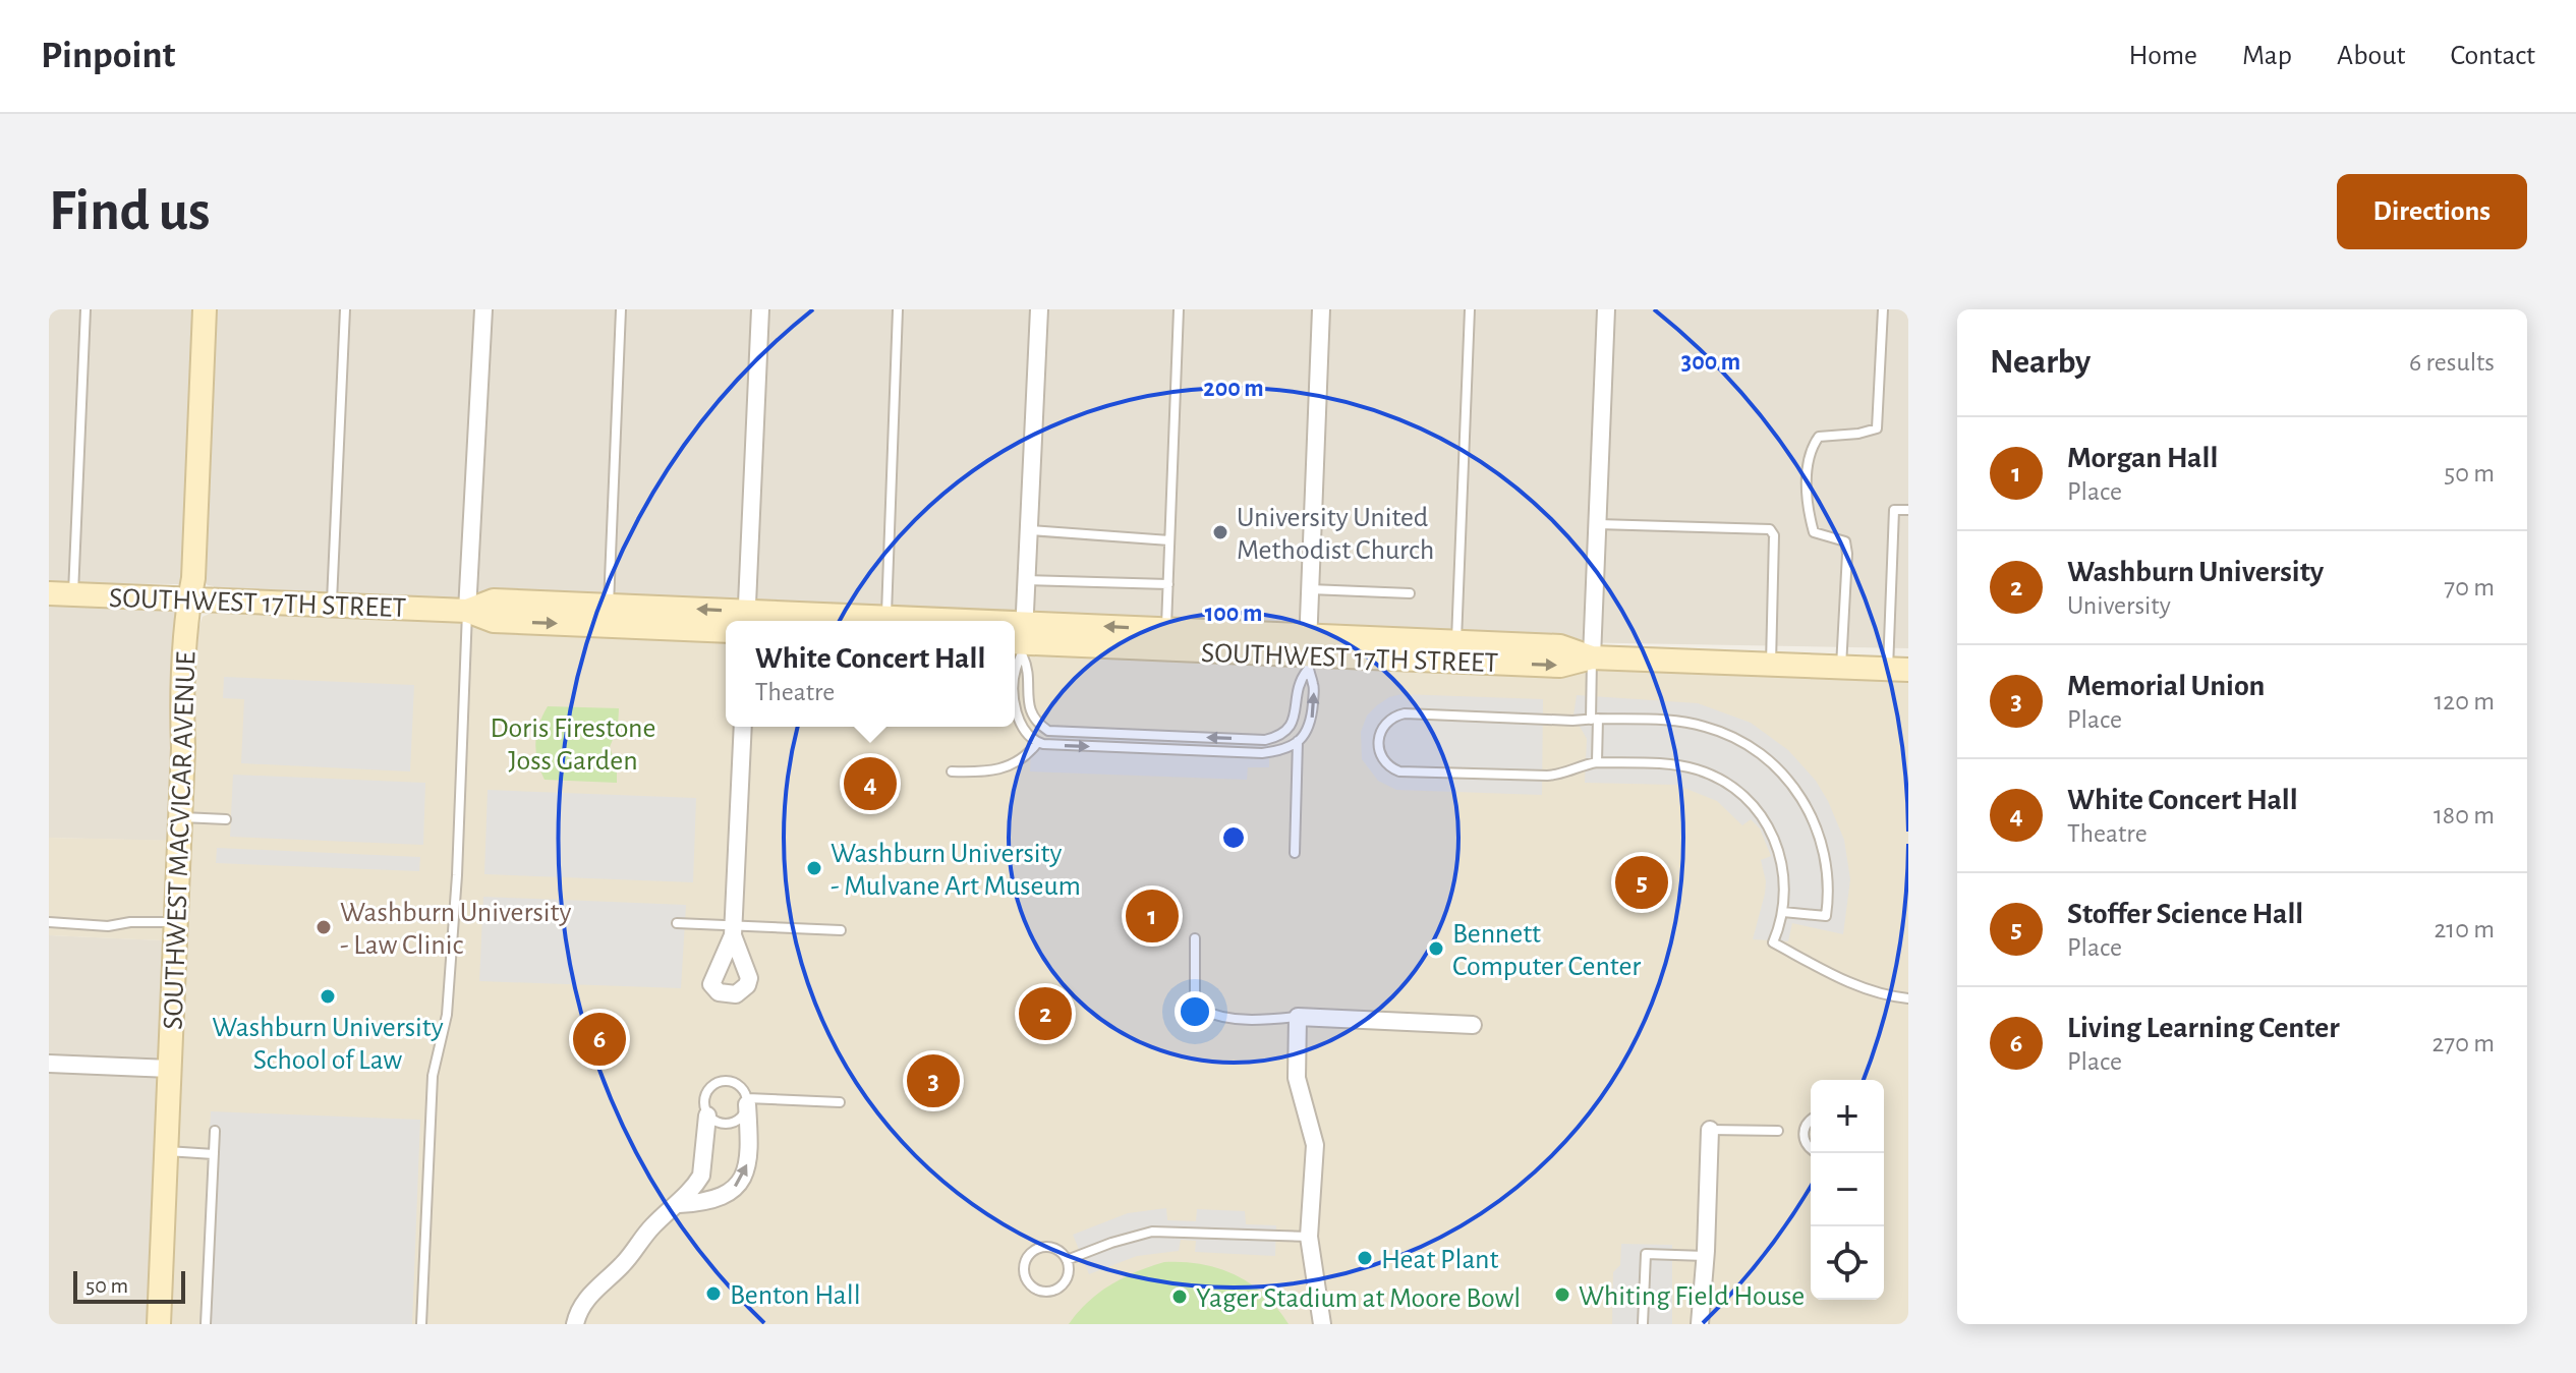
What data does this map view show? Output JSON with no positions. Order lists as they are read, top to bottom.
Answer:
{
  "streets": {
    "main road": ["SOUTHWEST 17TH STREET", "SOUTHWEST MACVICAR AVENUE"]
  },
  "crossings": [
    ["SOUTHWEST 17TH STREET", "SOUTHWEST MACVICAR AVENUE"]
  ],
  "parks": ["Doris Firestone Joss Garden"],
  "places": [
    "University United Methodist Church",
    "Washburn University - Mulvane Art Museum",
    "Washburn University - Law Clinic",
    "Bennett Computer Center",
    "Washburn University School of Law",
    "Heat Plant",
    "Benton Hall",
    "Whiting Field House",
    "Yager Stadium at Moore Bowl"
  ],
  "scale_bar": "50 m",
  "page": {
    "header": "Pinpoint",
    "nav": [
      "Home",
      "Map",
      "About",
      "Contact"
    ],
    "buttons": "Directions",
    "title": "Find us",
    "heading": ["Nearby", "6 results"],
    "list": [
      {
        "mark": "1",
        "name": "Morgan Hall",
        "note": "Place",
        "value": "50 m"
      },
      {
        "mark": "2",
        "name": "Washburn University",
        "note": "University",
        "value": "70 m"
      },
      {
        "mark": "3",
        "name": "Memorial Union",
        "note": "Place",
        "value": "120 m"
      },
      {
        "mark": "4",
        "name": "White Concert Hall",
        "note": "Theatre",
        "value": "180 m"
      },
      {
        "mark": "5",
        "name": "Stoffer Science Hall",
        "note": "Place",
        "value": "210 m"
      },
      {
        "mark": "6",
        "name": "Living Learning Center",
        "note": "Place",
        "value": "270 m"
      }
    ],
    "popup": ["White Concert Hall", "Theatre"],
    "pins": [
      "4",
      "5",
      "1",
      "2",
      "6",
      "3"
    ],
    "map_buttons": ["+", "−"],
    "scale": "50 m"
  },
  "rings": ["300 m", "200 m", "100 m"]
}
